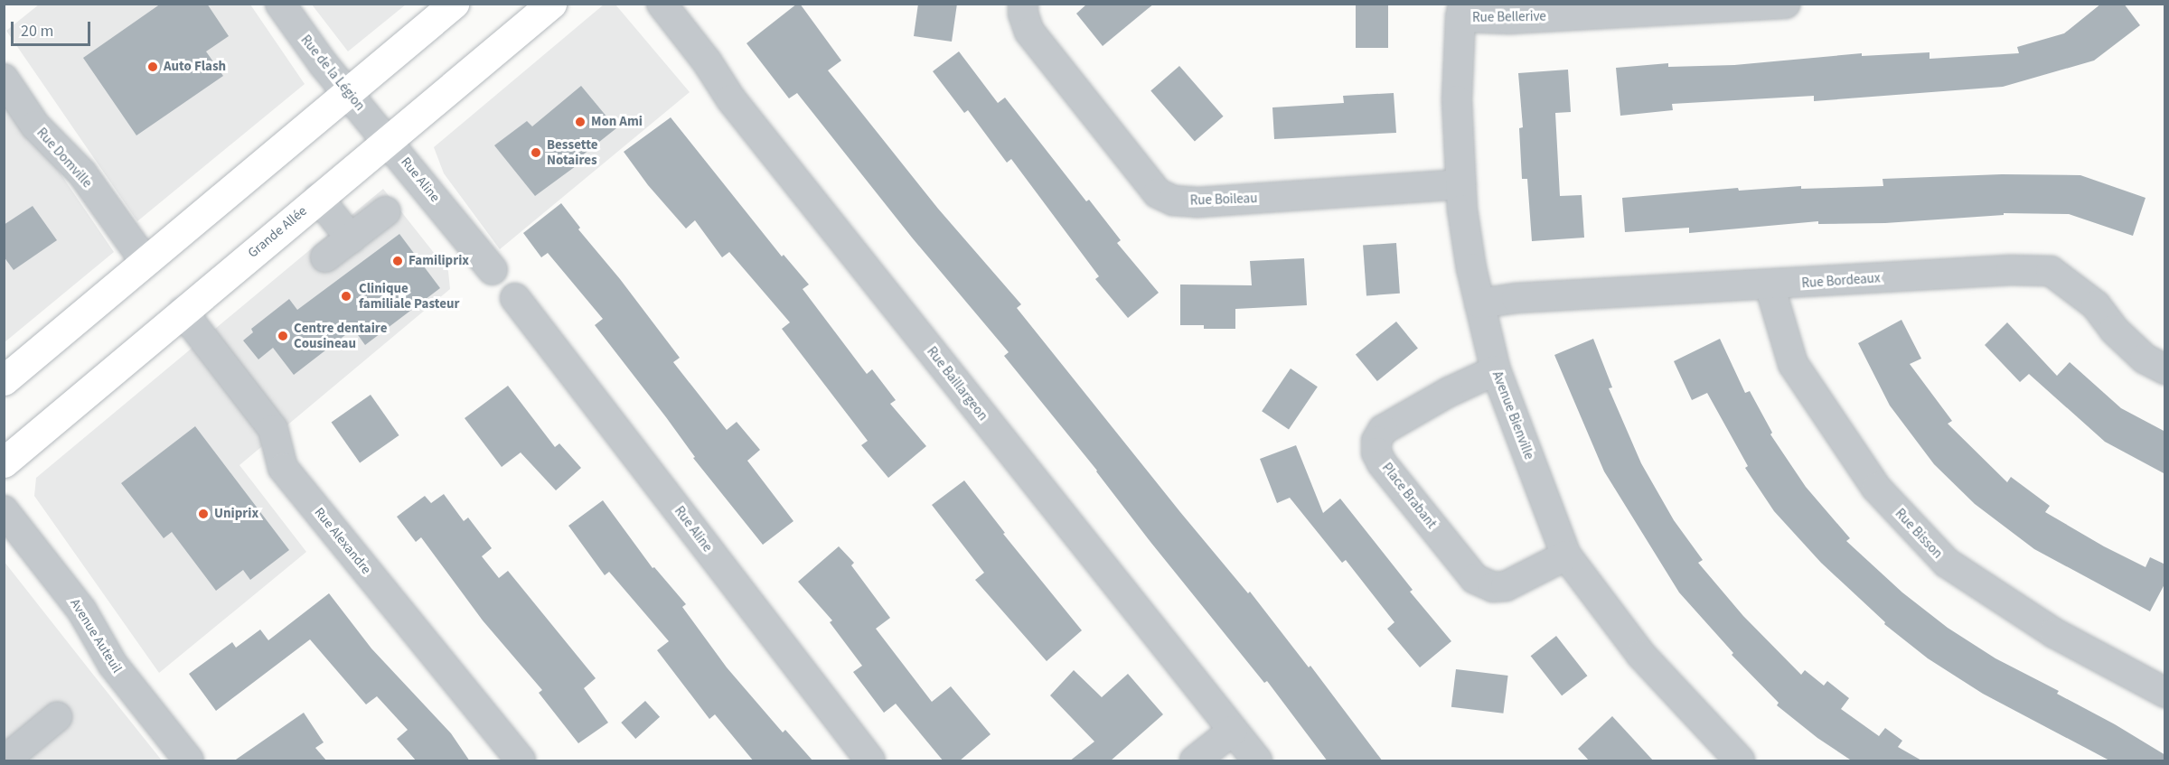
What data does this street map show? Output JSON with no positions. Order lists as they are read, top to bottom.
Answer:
{
  "streets": {
    "main road": ["Grande Allée"],
    "street": [
      "Rue Bellerive",
      "Rue de la Légion",
      "Rue Domville",
      "Rue Aline",
      "Rue Boileau",
      "Rue Bordeaux",
      "Rue Baillargeon",
      "Avenue Bienville",
      "Place Brabant",
      "Rue Bisson",
      "Rue Alexandre",
      "Avenue Auteuil"
    ]
  },
  "crossings": [
    ["Rue Bellerive", "Avenue Bienville"],
    ["Rue de la Légion", "Rue Aline"],
    ["Rue de la Légion", "Grande Allée"],
    ["Rue Aline", "Grande Allée"],
    ["Rue Boileau", "Avenue Bienville"],
    ["Grande Allée", "Rue Alexandre"],
    ["Rue Bordeaux", "Avenue Bienville"],
    ["Rue Bordeaux", "Rue Bisson"],
    ["Avenue Bienville", "Place Brabant"]
  ],
  "places": [
    "Auto Flash",
    "Mon Ami",
    "Bessette Notaires",
    "Familiprix",
    "Clinique familiale Pasteur",
    "Centre dentaire Cousineau",
    "Uniprix"
  ],
  "scale_bar": "20 m"
}
